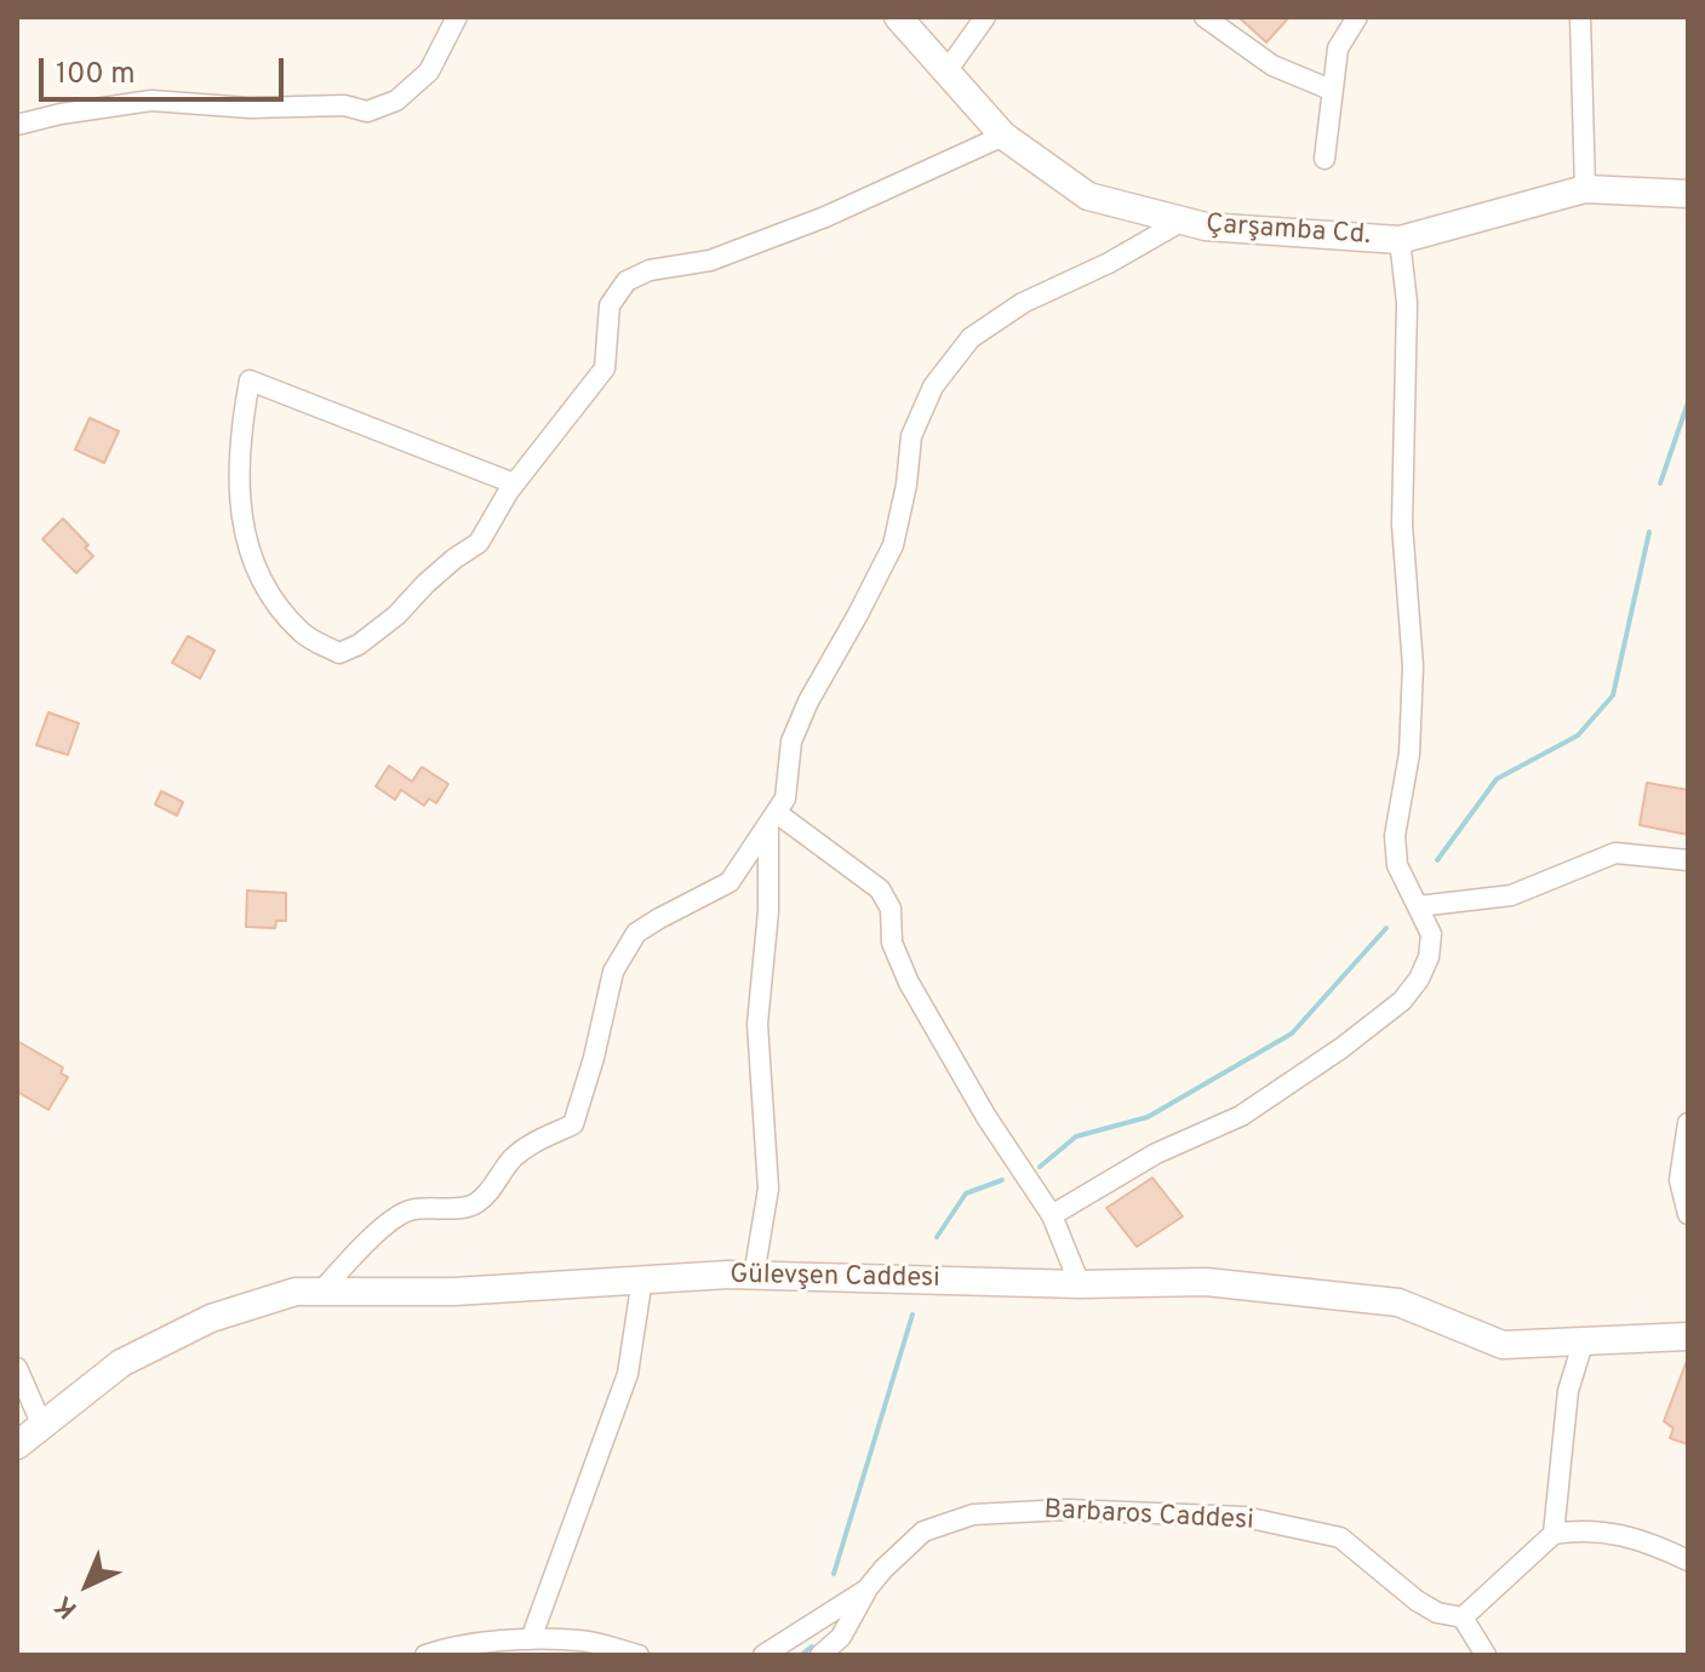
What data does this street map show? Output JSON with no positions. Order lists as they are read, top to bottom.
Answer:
{
  "streets": {
    "street": ["Çarşamba Cd.", "Gülevşen Caddesi", "Barbaros Caddesi"]
  },
  "scale_bar": "100 m",
  "north": "bottom left"
}
